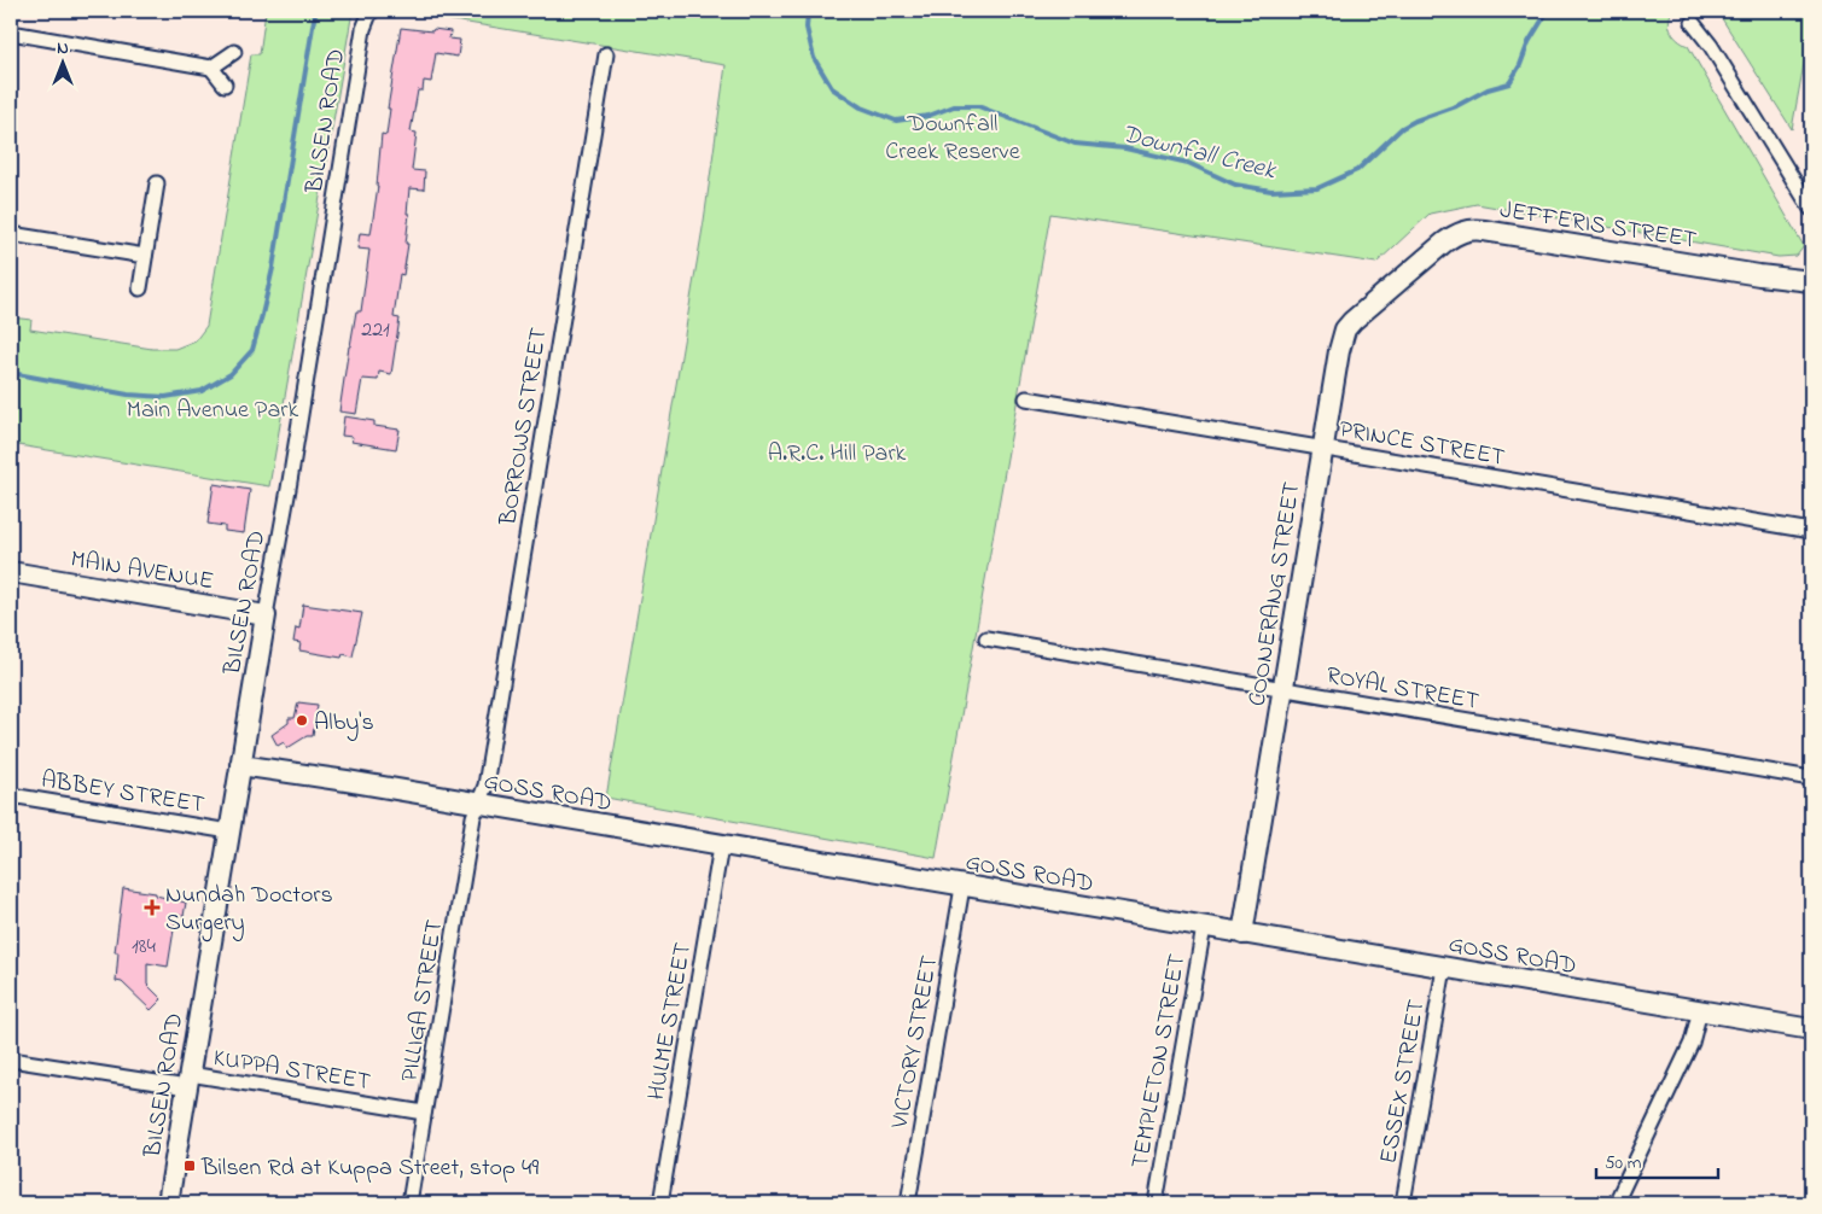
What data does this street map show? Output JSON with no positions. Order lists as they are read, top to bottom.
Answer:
{
  "streets": {
    "street": [
      "BILSEN ROAD",
      "JEFFERIS STREET",
      "BORROWS STREET",
      "PRINCE STREET",
      "MAIN AVENUE",
      "COONERANG STREET",
      "ROYAL STREET",
      "ABBEY STREET",
      "GOSS ROAD",
      "PILLIGA STREET",
      "HULME STREET",
      "VICTORY STREET",
      "TEMPLETON STREET",
      "KUPPA STREET",
      "ESSEX STREET"
    ]
  },
  "crossings": [
    ["BILSEN ROAD", "MAIN AVENUE"],
    ["BILSEN ROAD", "ABBEY STREET"],
    ["BILSEN ROAD", "GOSS ROAD"],
    ["BILSEN ROAD", "KUPPA STREET"],
    ["JEFFERIS STREET", "COONERANG STREET"],
    ["BORROWS STREET", "GOSS ROAD"],
    ["BORROWS STREET", "PILLIGA STREET"],
    ["PRINCE STREET", "COONERANG STREET"],
    ["COONERANG STREET", "ROYAL STREET"],
    ["COONERANG STREET", "GOSS ROAD"],
    ["GOSS ROAD", "PILLIGA STREET"],
    ["GOSS ROAD", "HULME STREET"],
    ["GOSS ROAD", "VICTORY STREET"],
    ["GOSS ROAD", "TEMPLETON STREET"],
    ["GOSS ROAD", "ESSEX STREET"],
    ["PILLIGA STREET", "KUPPA STREET"]
  ],
  "water": ["Downfall Creek"],
  "parks": ["Downfall Creek Reserve", "Main Avenue Park", "A.R.C. Hill Park"],
  "places": {
    "other": ["Alby's"],
    "health": ["Nundah Doctors Surgery"],
    "transit": ["Bilsen Rd at Kuppa Street, stop 49"]
  },
  "house_numbers": ["221", "184"],
  "scale_bar": "50 m",
  "north": "top"
}
